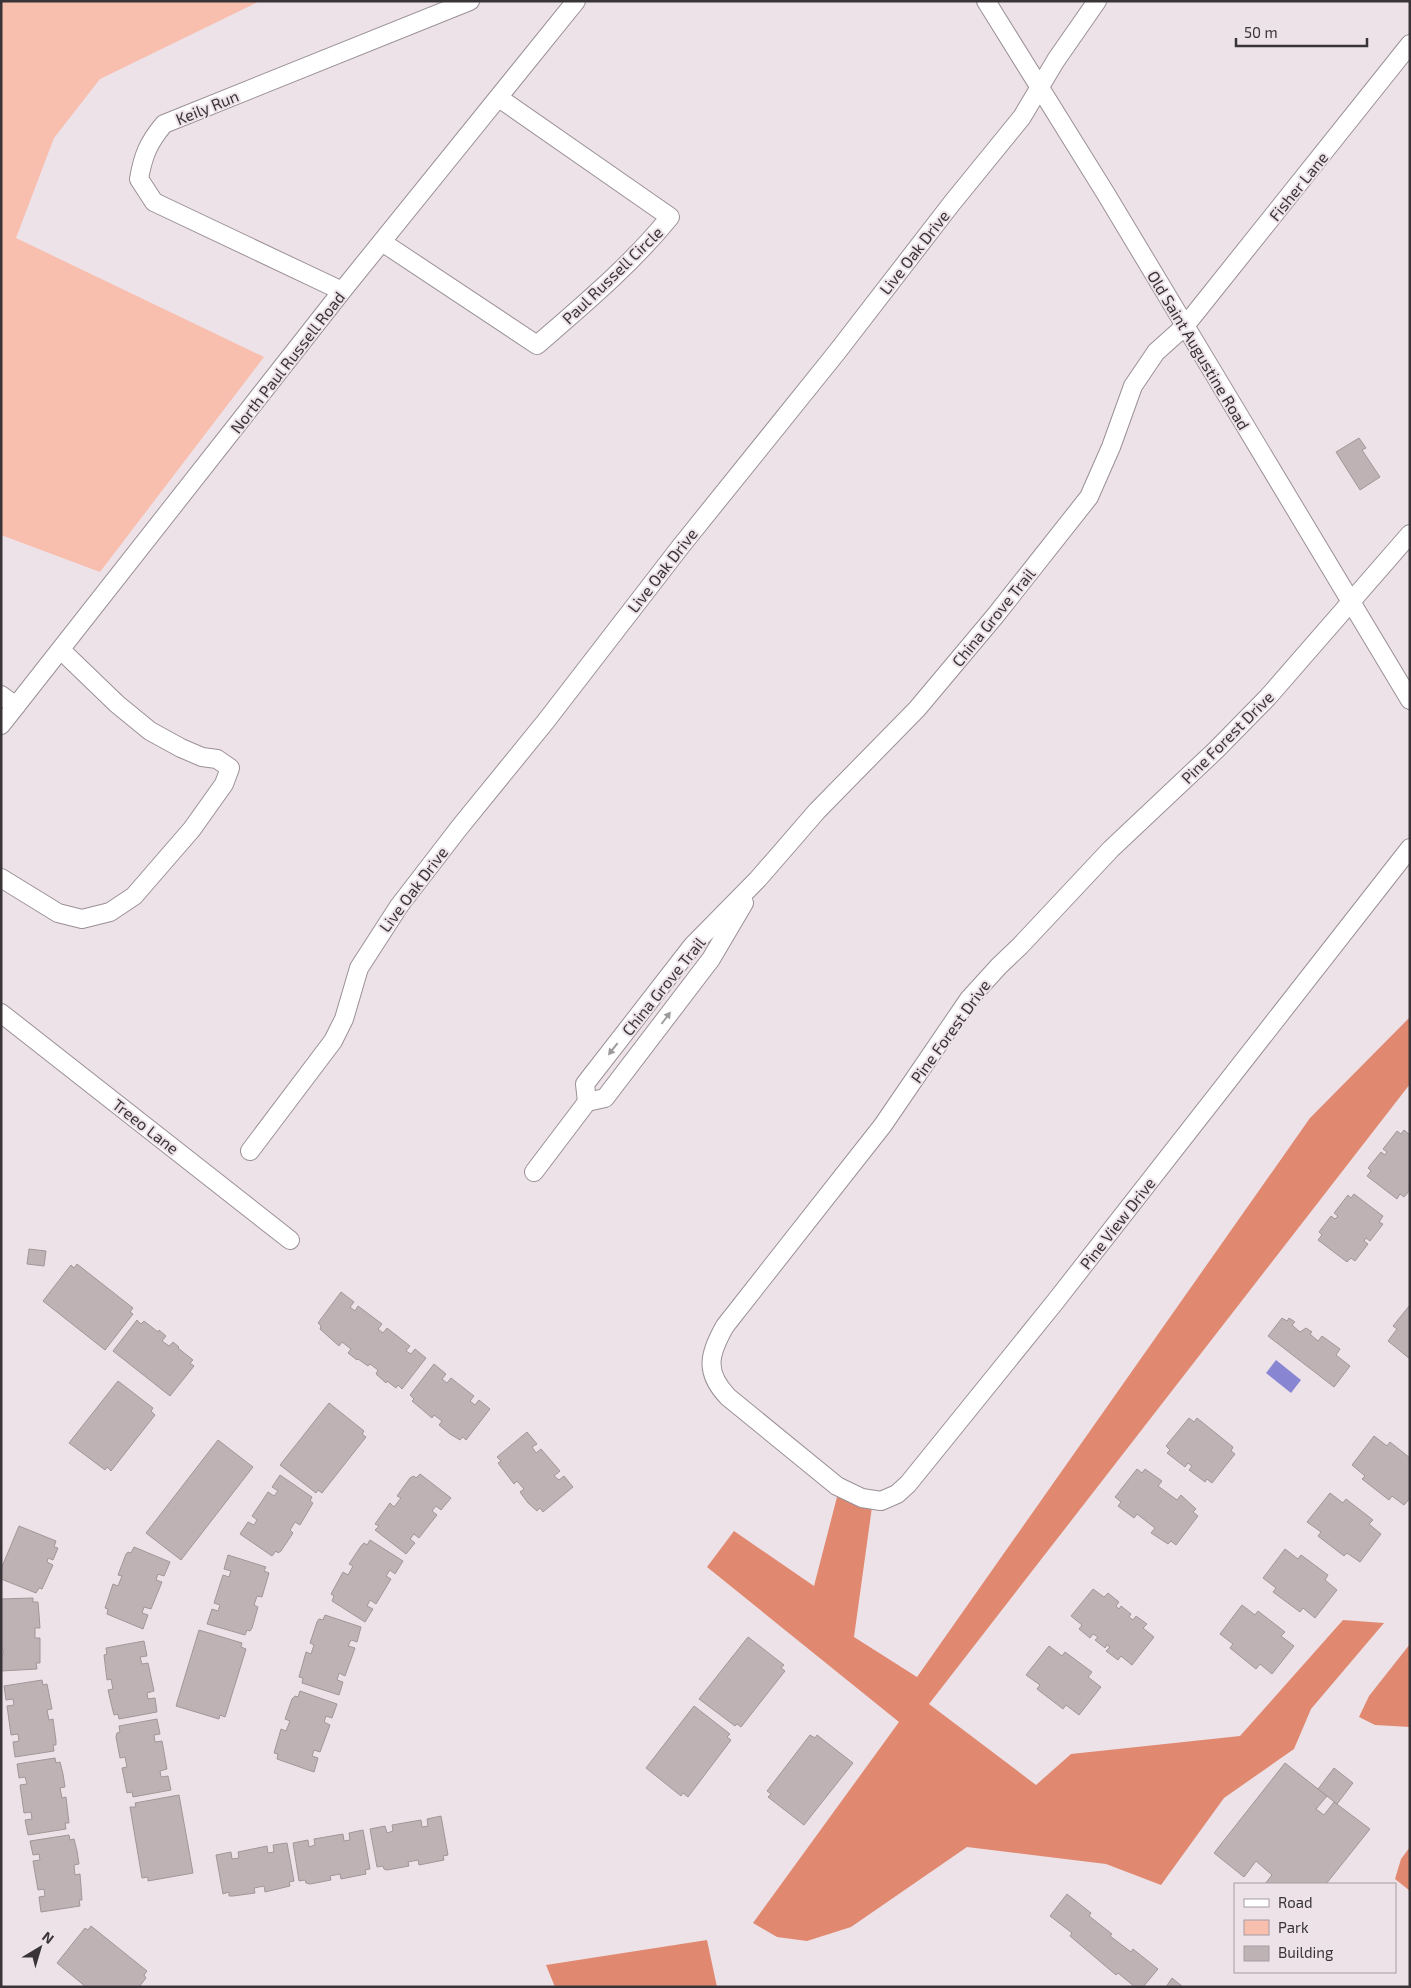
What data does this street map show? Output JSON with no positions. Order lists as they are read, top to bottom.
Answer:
{
  "streets": {
    "street": [
      "Keily Run",
      "Fisher Lane",
      "Live Oak Drive",
      "Paul Russell Circle",
      "Old Saint Augustine Road",
      "North Paul Russell Road",
      "China Grove Trail",
      "Pine Forest Drive",
      "Treeo Lane",
      "Pine View Drive"
    ]
  },
  "crossings": [
    ["Keily Run", "North Paul Russell Road"],
    ["Fisher Lane", "Old Saint Augustine Road"],
    ["Fisher Lane", "China Grove Trail"],
    ["Live Oak Drive", "Old Saint Augustine Road"],
    ["Paul Russell Circle", "North Paul Russell Road"],
    ["Old Saint Augustine Road", "China Grove Trail"],
    ["Old Saint Augustine Road", "Pine Forest Drive"],
    ["Pine Forest Drive", "Pine View Drive"]
  ],
  "legend": ["Road", "Park", "Building"],
  "scale_bar": "50 m",
  "north": "top right"
}
